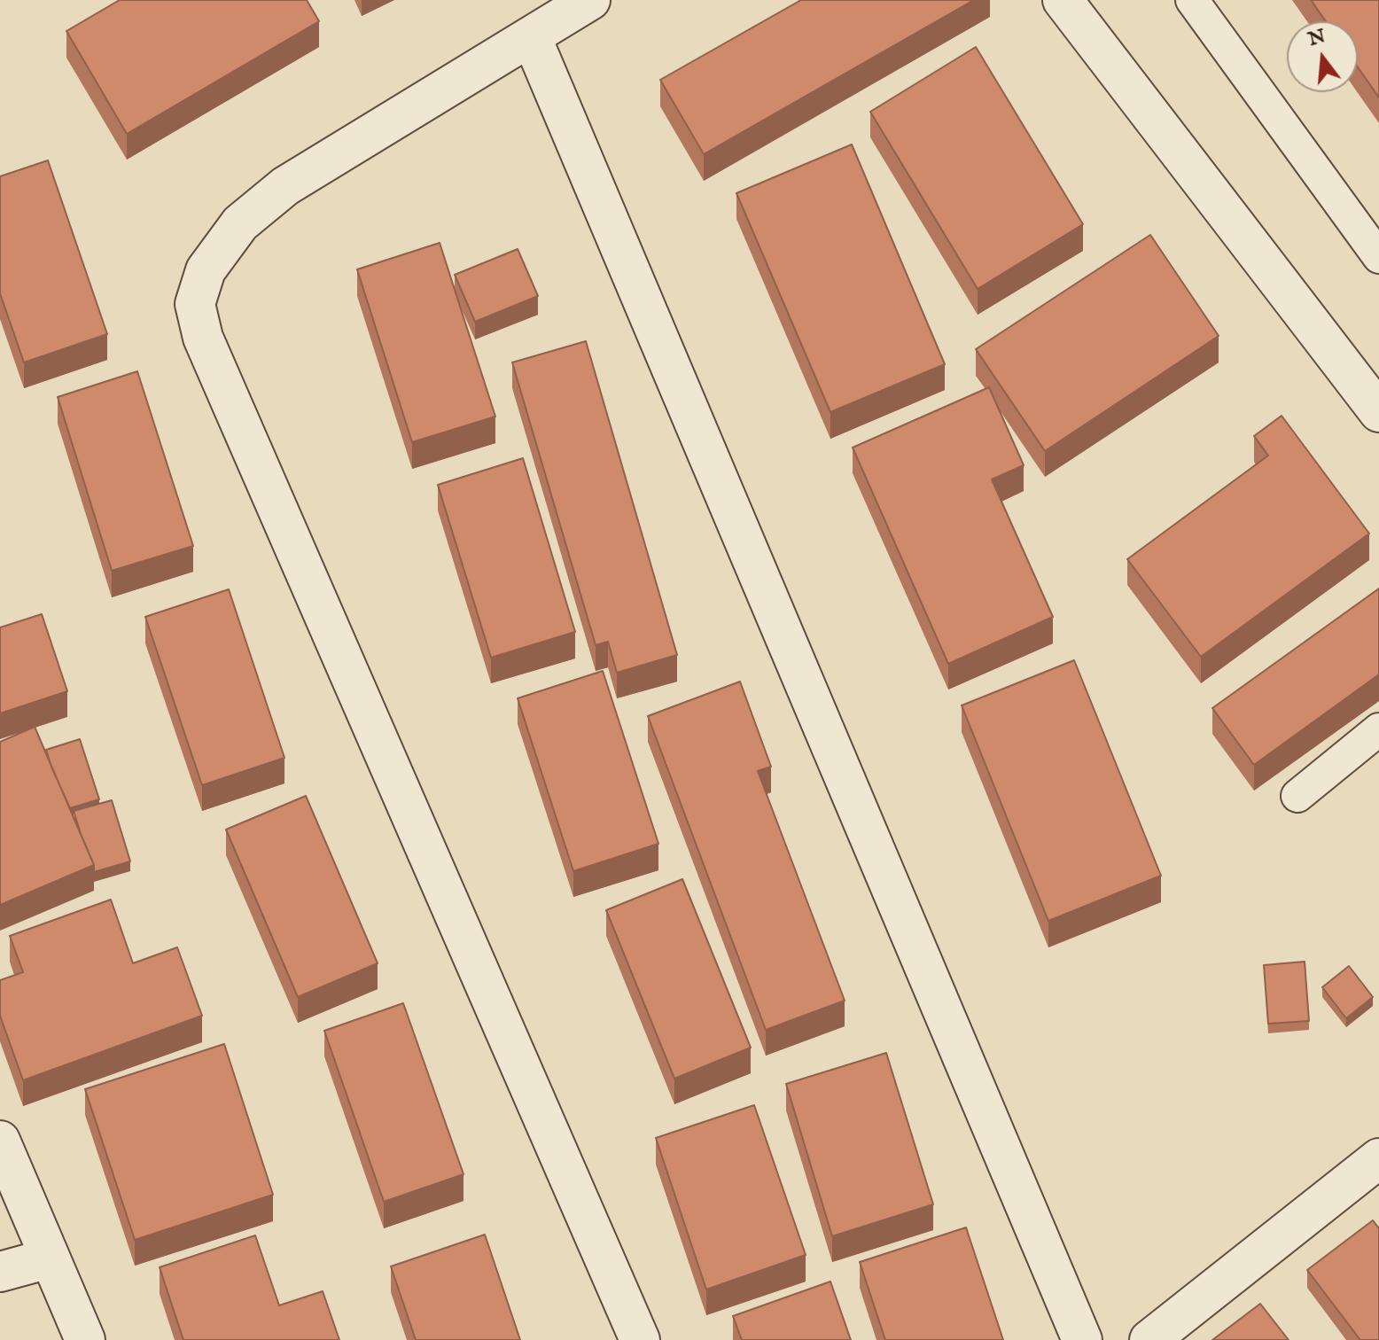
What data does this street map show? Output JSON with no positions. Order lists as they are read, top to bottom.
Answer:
{
  "north": "top"
}
